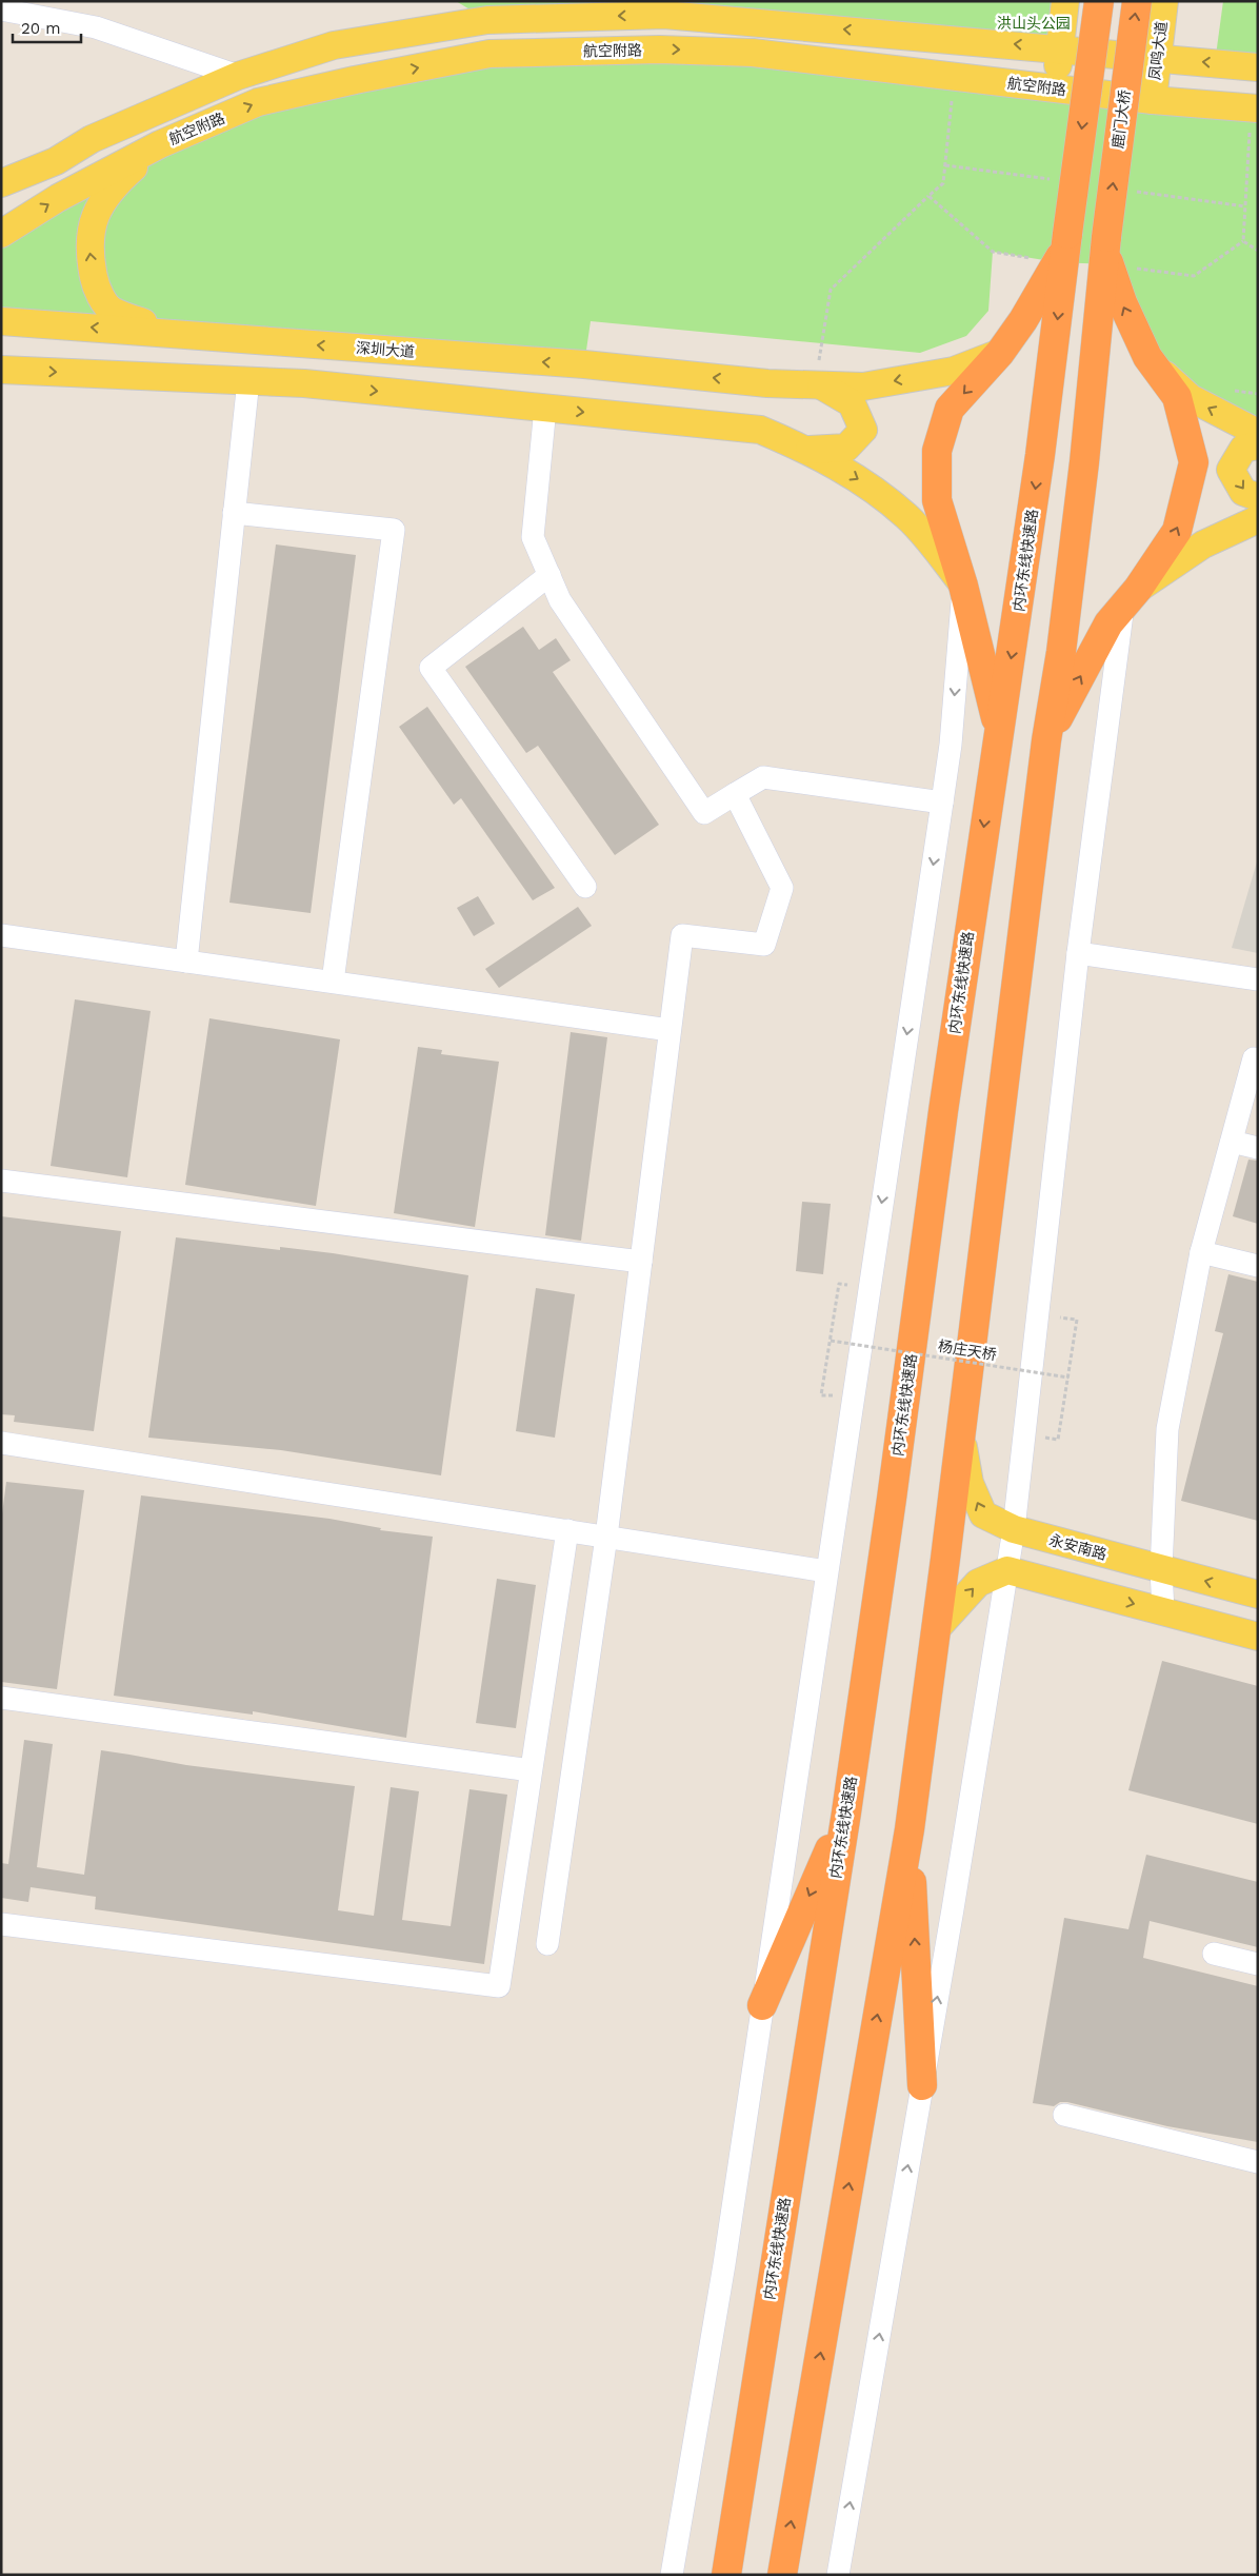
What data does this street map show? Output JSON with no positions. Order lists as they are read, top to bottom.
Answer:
{
  "streets": {
    "highway": ["鹿门大桥", "内环东线快速路"],
    "main road": [
      "航空附路",
      "凤鸣大道",
      "深圳大道",
      "永安南路"
    ],
    "path": ["杨庄天桥"]
  },
  "crossings": [
    ["航空附路", "凤鸣大道"]
  ],
  "parks": ["洪山头公园"],
  "scale_bar": "20 m"
}
